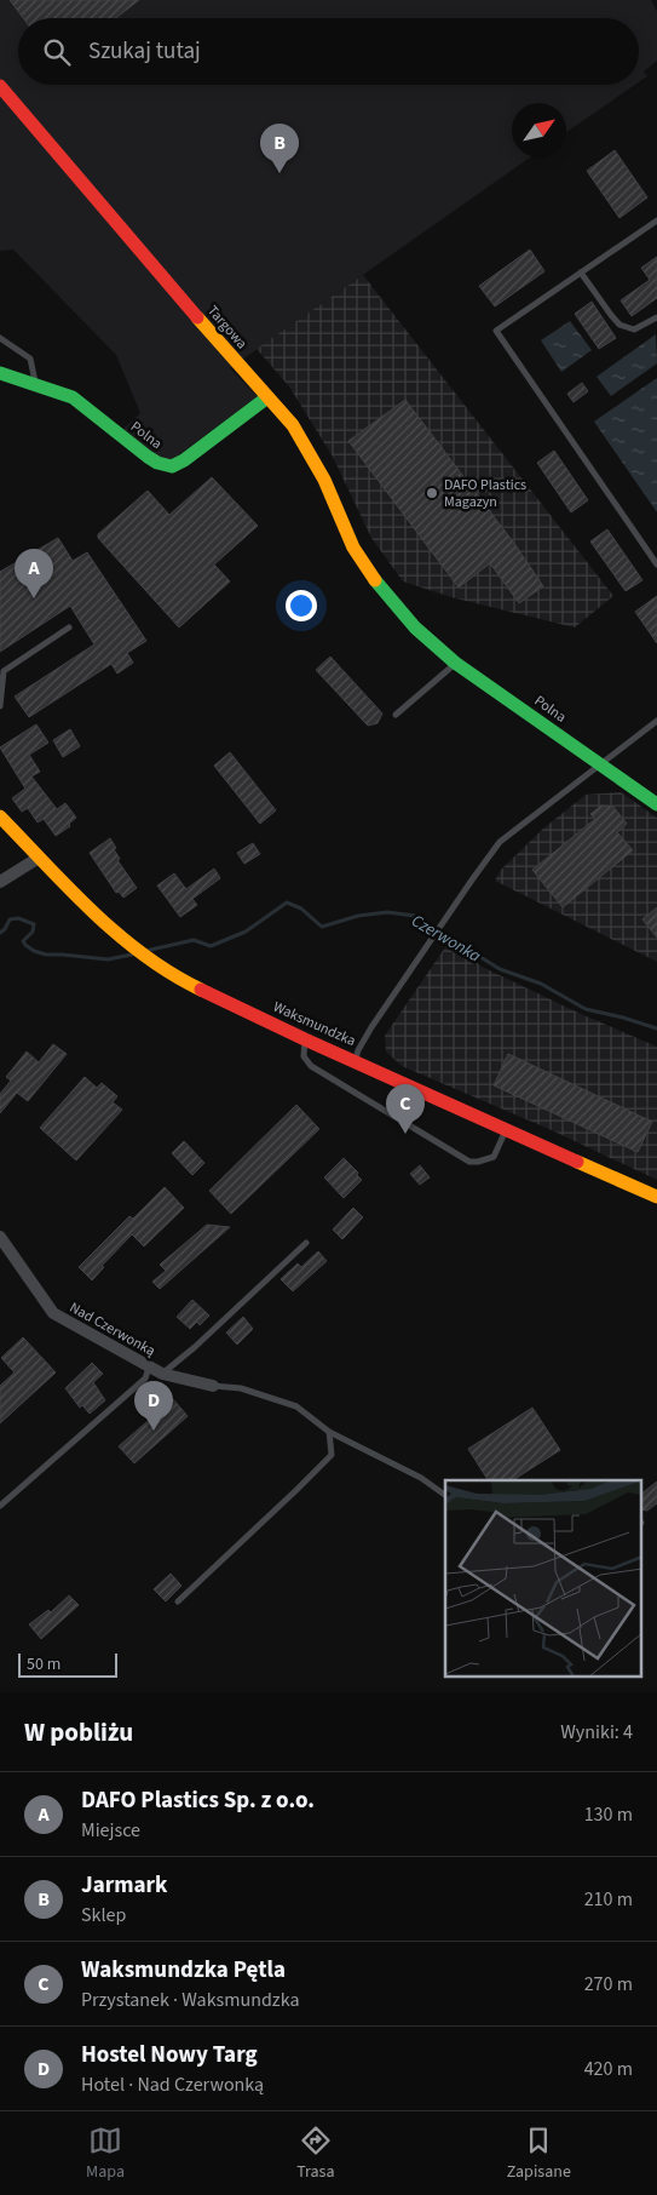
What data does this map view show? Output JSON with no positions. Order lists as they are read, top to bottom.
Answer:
{
  "streets": {
    "street": [
      "Targowa",
      "Polna",
      "Waksmundzka",
      "Nad Czerwonką"
    ]
  },
  "crossings": [
    ["Targowa", "Polna"]
  ],
  "water": ["Czerwonka"],
  "places": ["DAFO Plastics Magazyn"],
  "scale_bar": "50 m",
  "north": "top right",
  "page": {
    "search": "Szukaj tutaj",
    "pins": [
      "B",
      "A",
      "C",
      "D"
    ],
    "scale": "50 m",
    "heading": ["W pobliżu", "Wyniki: 4"],
    "list": [
      {
        "mark": "A",
        "name": "DAFO Plastics Sp. z o.o.",
        "note": "Miejsce",
        "value": "130 m"
      },
      {
        "mark": "B",
        "name": "Jarmark",
        "note": "Sklep",
        "value": "210 m"
      },
      {
        "mark": "C",
        "name": "Waksmundzka Pętla",
        "note": "Przystanek · Waksmundzka",
        "value": "270 m"
      },
      {
        "mark": "D",
        "name": "Hostel Nowy Targ",
        "note": "Hotel · Nad Czerwonką",
        "value": "420 m"
      }
    ],
    "nav": ["Mapa", "Trasa", "Zapisane"]
  }
}
